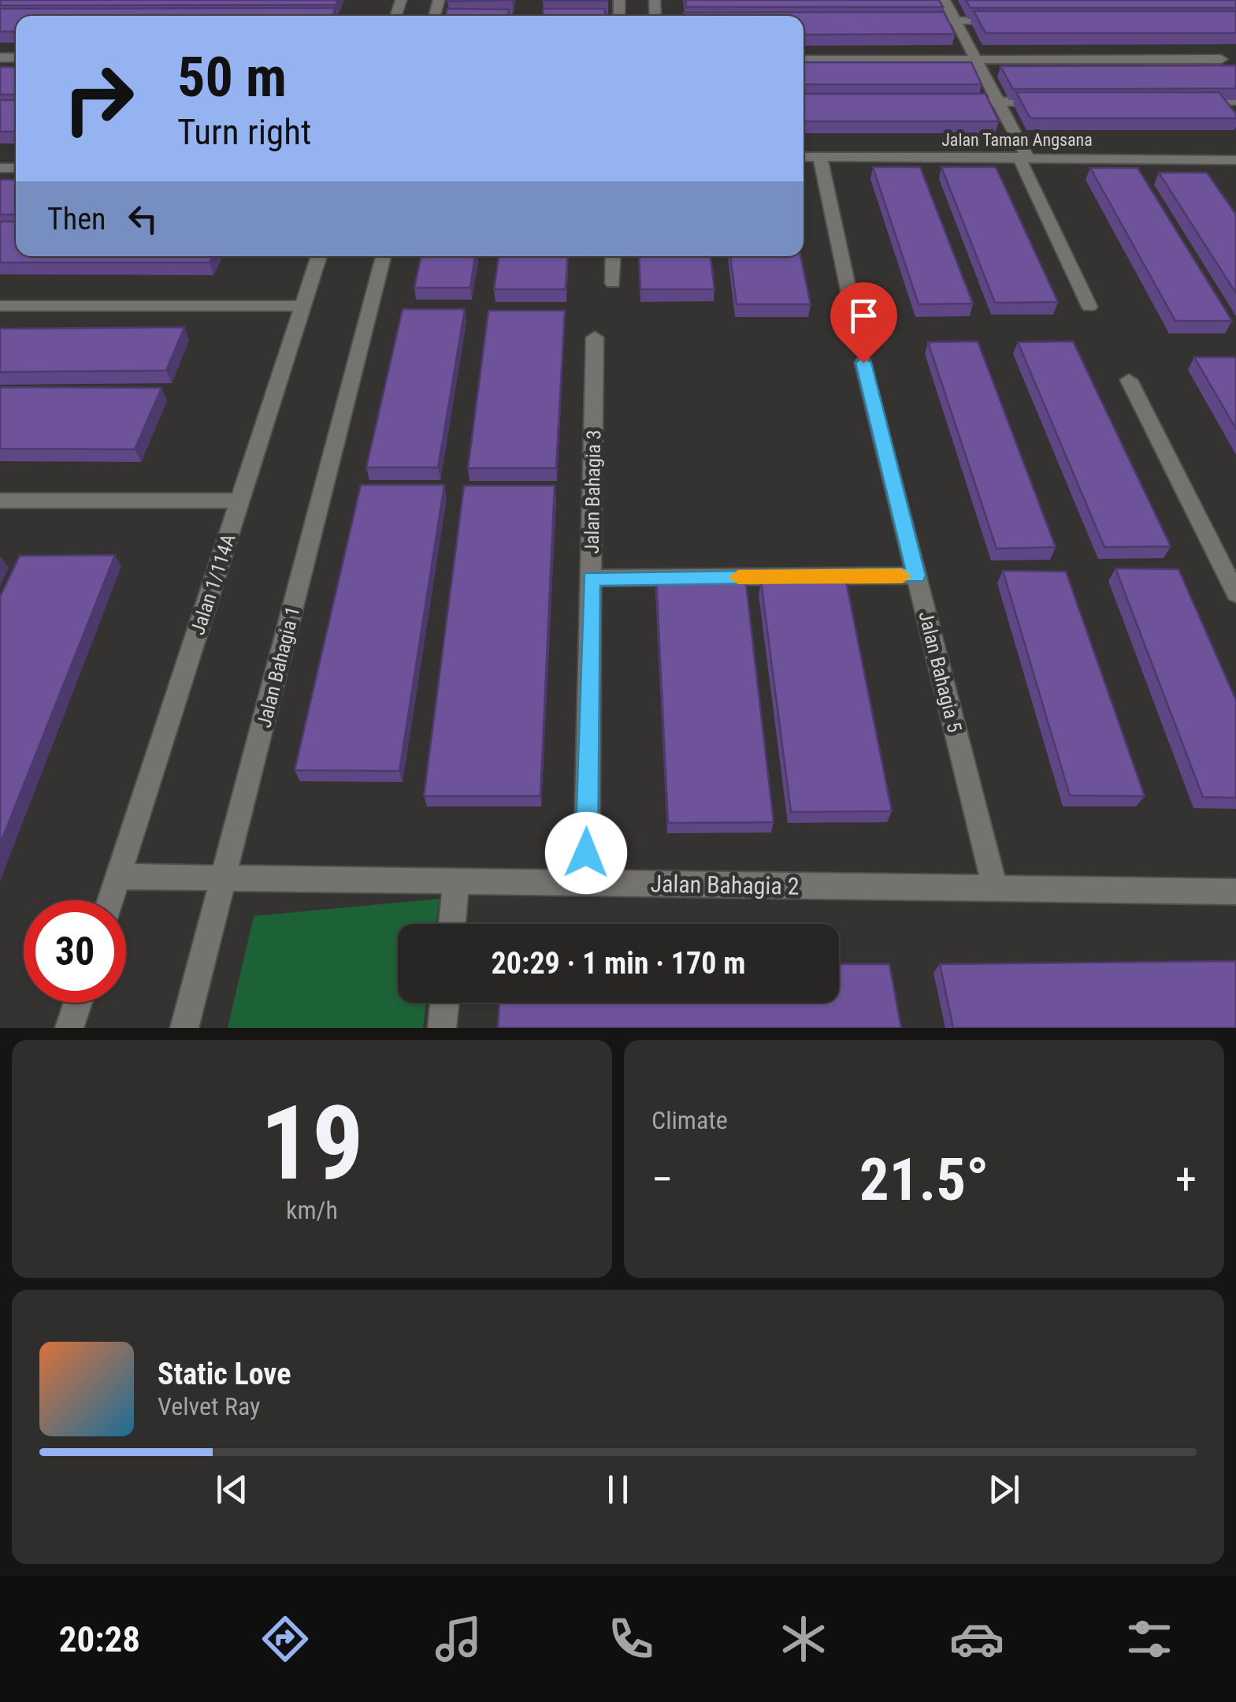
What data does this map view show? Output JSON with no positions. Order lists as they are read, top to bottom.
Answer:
{
  "streets": {
    "street": [
      "Jalan Taman Angsana",
      "Jalan Bahagia 3",
      "Jalan 1/114A",
      "Jalan Bahagia 1",
      "Jalan Bahagia 5",
      "Jalan Bahagia 2"
    ]
  },
  "crossings": [
    ["Jalan Bahagia 3", "Jalan Bahagia 2"],
    ["Jalan 1/114A", "Jalan Bahagia 2"],
    ["Jalan Bahagia 1", "Jalan Bahagia 2"],
    ["Jalan Bahagia 5", "Jalan Bahagia 2"]
  ],
  "page": {
    "turn": ["50 m", "Turn right"],
    "then": "Then",
    "limit": "30",
    "trip": "20:29 · 1 min · 170 m",
    "tile": [
      ["19", "km/h"],
      "Climate"
    ],
    "heat": ["−", "21.5°", "+"],
    "song": ["Static Love", "Velvet Ray"],
    "tabs": "20:28"
  }
}
